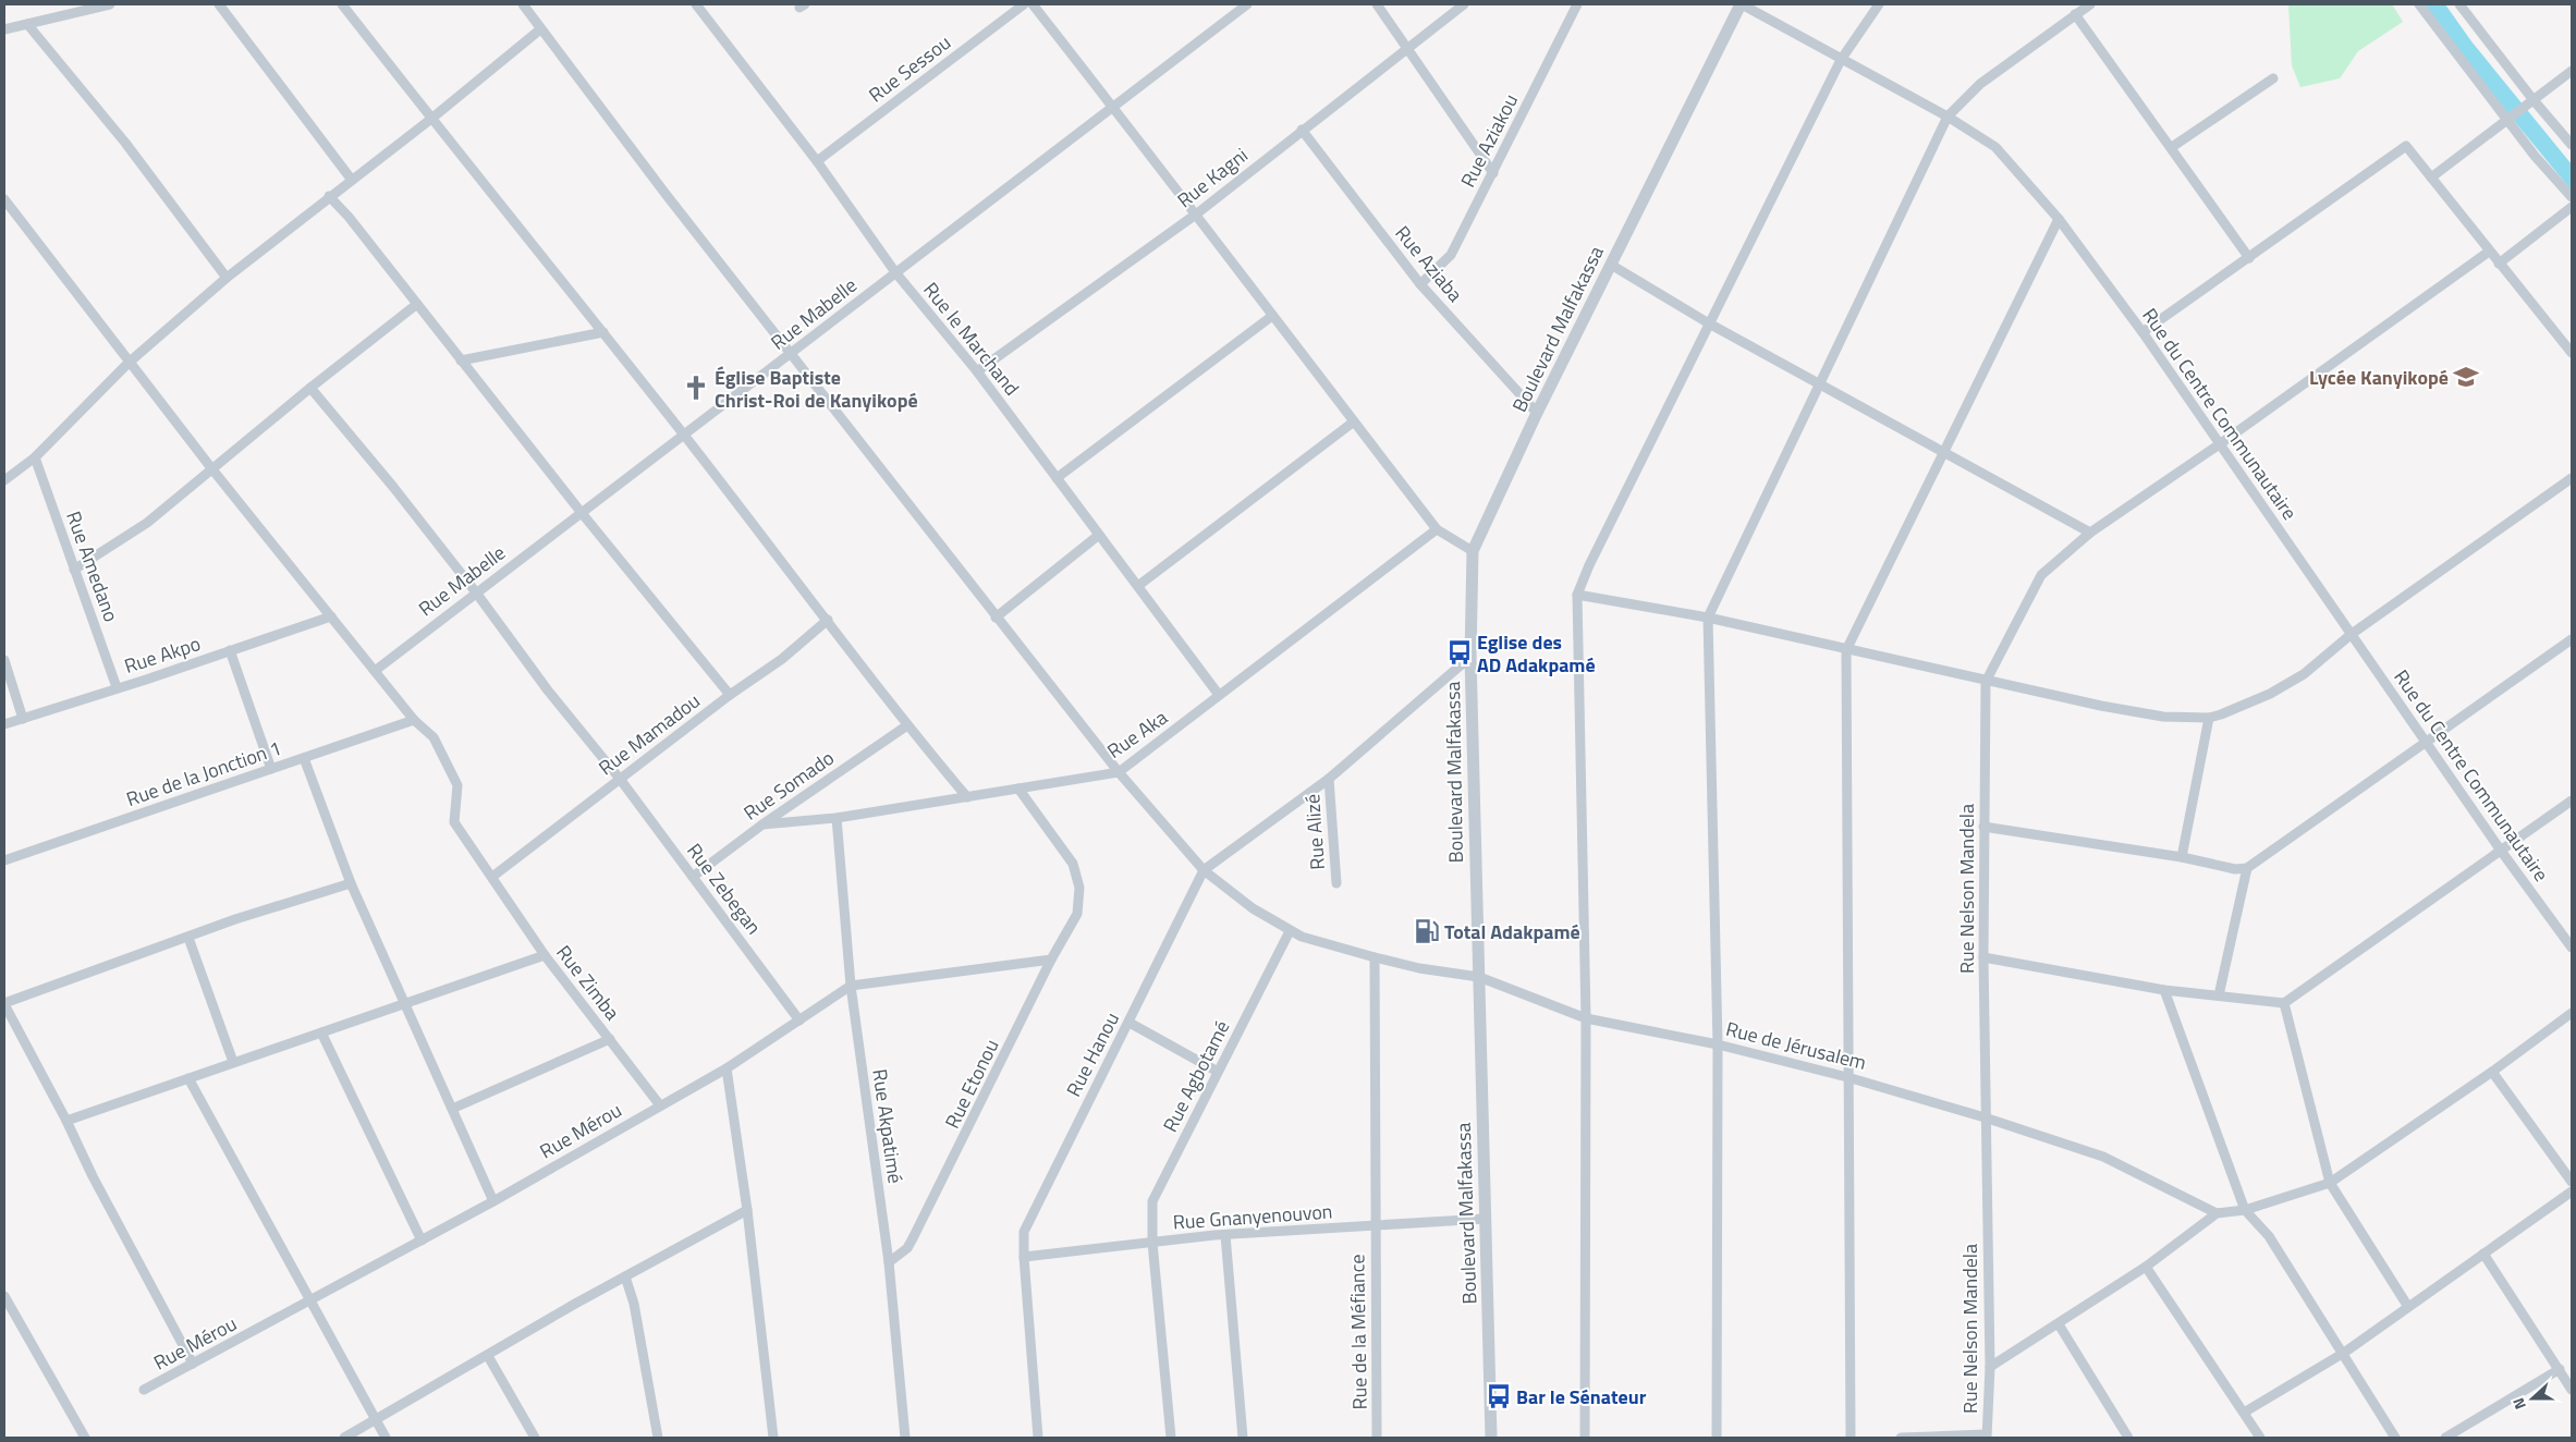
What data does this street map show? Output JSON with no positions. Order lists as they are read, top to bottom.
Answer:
{
  "streets": {
    "street": [
      "Rue Sessou",
      "Rue Aziakou",
      "Rue Kagni",
      "Rue Aziaba",
      "Rue Mabelle",
      "Boulevard Malfakassa",
      "Rue le Marchand",
      "Rue du Centre Communautaire",
      "Rue Amedano",
      "Rue Akpo",
      "Rue Mamadou",
      "Rue Aka",
      "Rue de la Jonction 1",
      "Rue Somado",
      "Rue Alizé",
      "Rue Zebegan",
      "Rue Nelson Mandela",
      "Rue Zimba",
      "Rue de Jérusalem",
      "Rue Hanou",
      "Rue Agbotamé",
      "Rue Etonou",
      "Rue Akpatimé",
      "Rue Mérou",
      "Rue Gnanyenouvon",
      "Rue de la Méfiance"
    ]
  },
  "crossings": [
    ["Rue Sessou", "Rue le Marchand"],
    ["Rue Aziakou", "Rue Aziaba"],
    ["Rue Kagni", "Rue Aziaba"],
    ["Rue Kagni", "Rue le Marchand"],
    ["Rue Aziaba", "Boulevard Malfakassa"],
    ["Rue Mabelle", "Rue le Marchand"],
    ["Rue Mabelle", "Rue Zebegan"],
    ["Rue Mabelle", "Rue Zimba"],
    ["Rue Mabelle", "Rue de Jérusalem"],
    ["Boulevard Malfakassa", "Rue du Centre Communautaire"],
    ["Boulevard Malfakassa", "Rue de Jérusalem"],
    ["Boulevard Malfakassa", "Rue Gnanyenouvon"],
    ["Rue le Marchand", "Rue Aka"],
    ["Rue du Centre Communautaire", "Rue Nelson Mandela"],
    ["Rue Amedano", "Rue Akpo"],
    ["Rue Akpo", "Rue Zimba"],
    ["Rue Mamadou", "Rue Zebegan"],
    ["Rue Mamadou", "Rue Zimba"],
    ["Rue Aka", "Rue Somado"],
    ["Rue Aka", "Rue de Jérusalem"],
    ["Rue Aka", "Rue Etonou"],
    ["Rue Aka", "Rue Akpatimé"],
    ["Rue de la Jonction 1", "Rue Zimba"],
    ["Rue Somado", "Rue Zebegan"],
    ["Rue Zebegan", "Rue Mérou"],
    ["Rue Nelson Mandela", "Rue de Jérusalem"],
    ["Rue Zimba", "Rue Mérou"],
    ["Rue de Jérusalem", "Rue Hanou"],
    ["Rue de Jérusalem", "Rue Agbotamé"],
    ["Rue de Jérusalem", "Rue de la Méfiance"],
    ["Rue Hanou", "Rue Gnanyenouvon"],
    ["Rue Agbotamé", "Rue Gnanyenouvon"],
    ["Rue Etonou", "Rue Akpatimé"],
    ["Rue Etonou", "Rue Mérou"],
    ["Rue Akpatimé", "Rue Mérou"],
    ["Rue Gnanyenouvon", "Rue de la Méfiance"]
  ],
  "places": {
    "school or university": ["Lycée Kanyikopé"],
    "church": ["Église Baptiste Christ-Roi de Kanyikopé"],
    "bus stop": ["Eglise des AD Adakpamé", "Bar le Sénateur"],
    "fuel station": ["Total Adakpamé"]
  },
  "north": "left"
}
